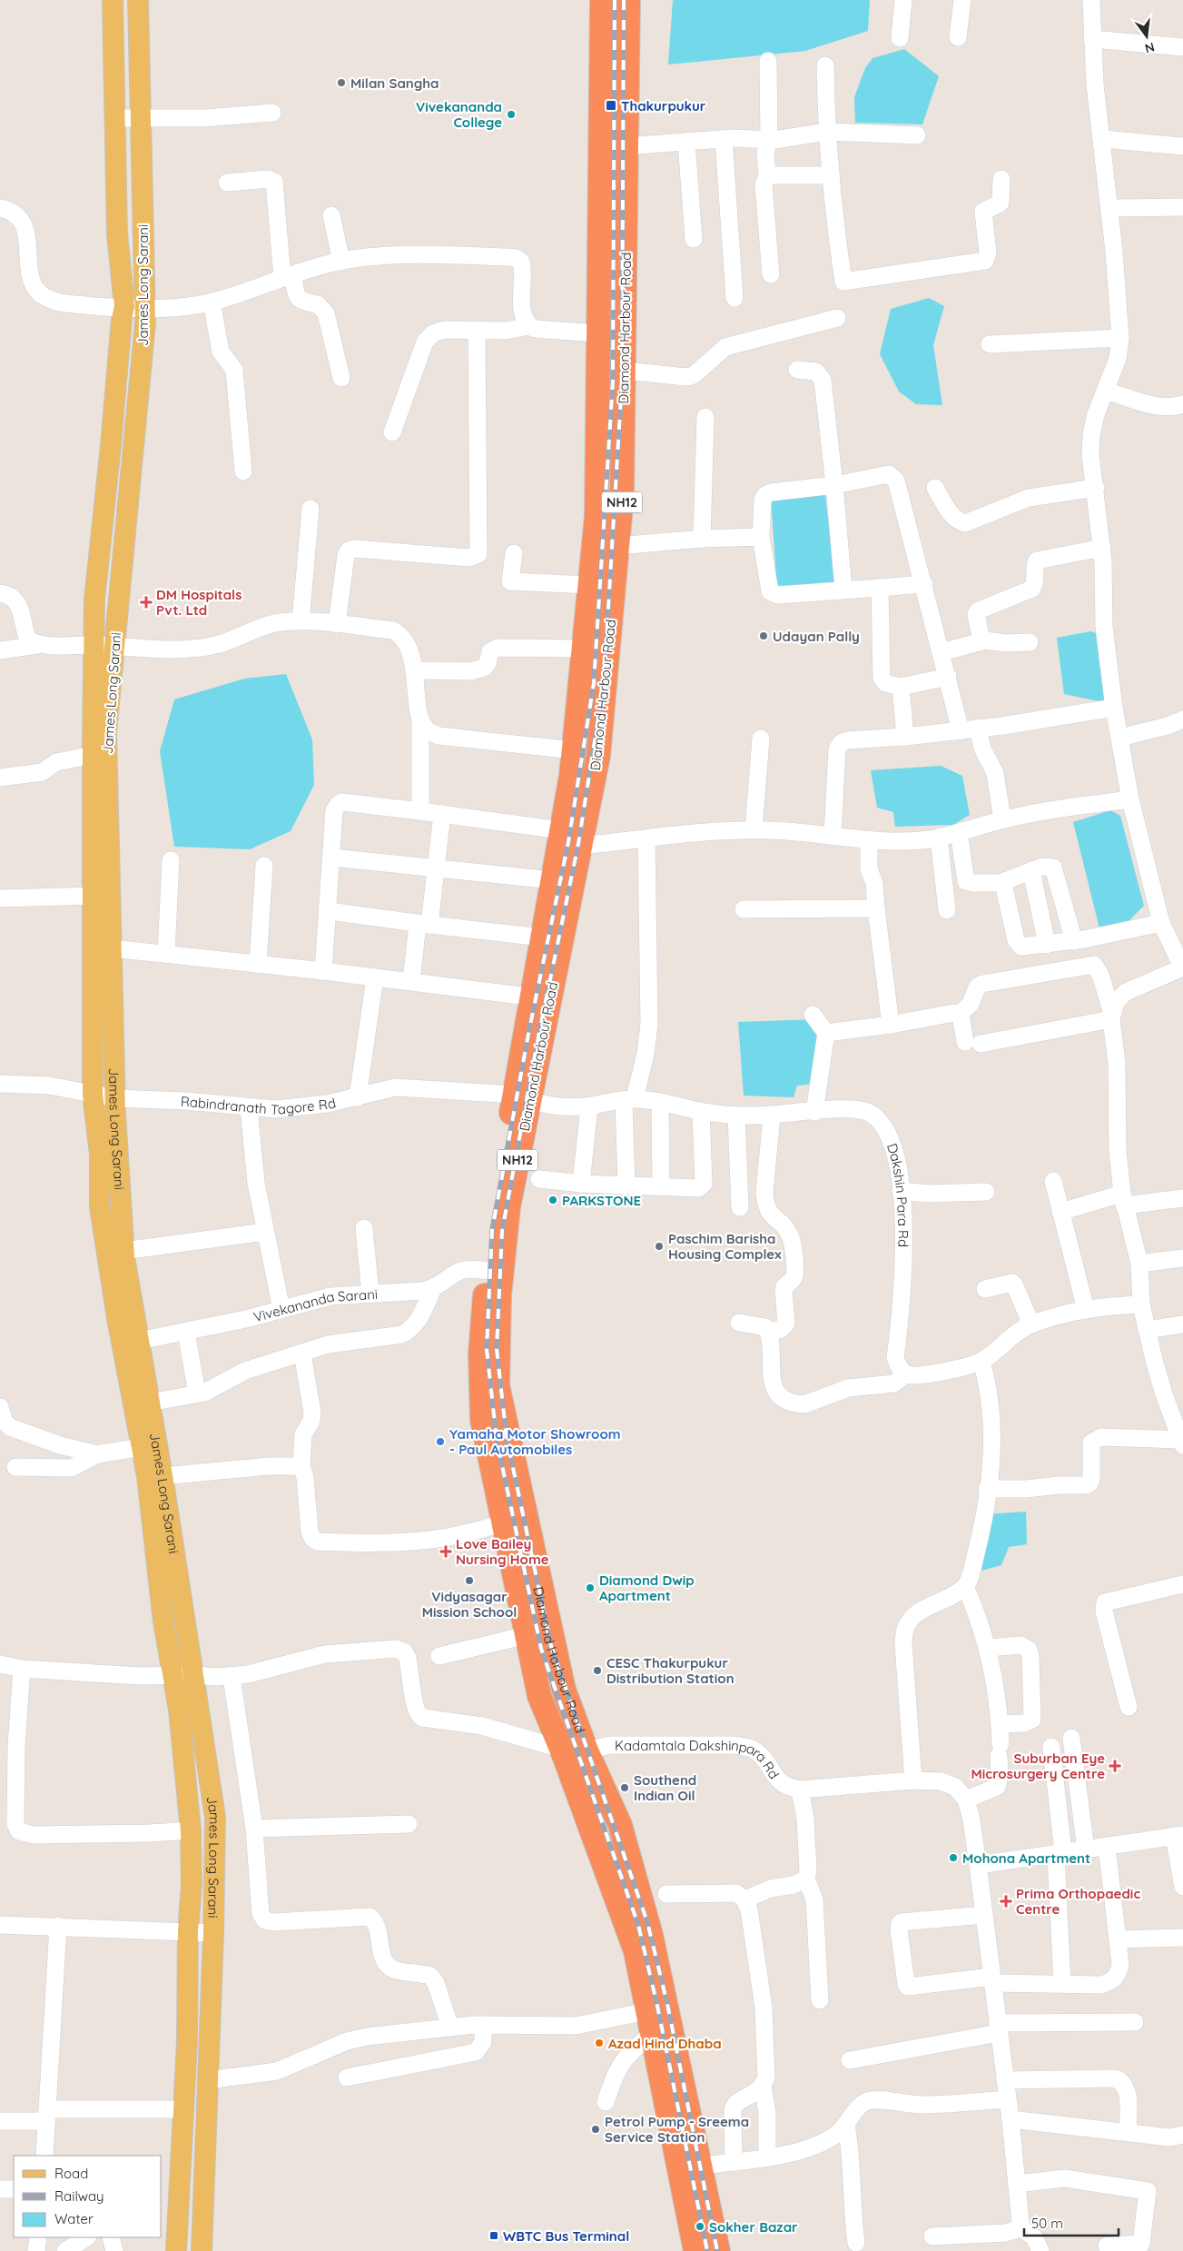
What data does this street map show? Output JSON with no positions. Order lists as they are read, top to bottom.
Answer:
{
  "streets": {
    "highway": ["Diamond Harbour Road", "NH12"],
    "main road": ["James Long Sarani"],
    "street": [
      "Rabindranath Tagore Rd",
      "Dakshin Para Rd",
      "Vivekananda Sarani",
      "Kadamtala Dakshinpara Rd"
    ]
  },
  "crossings": [
    ["James Long Sarani", "Rabindranath Tagore Rd"],
    ["James Long Sarani", "Vivekananda Sarani"],
    ["Diamond Harbour Road", "Rabindranath Tagore Rd"],
    ["Diamond Harbour Road", "Dakshin Para Rd"],
    ["Diamond Harbour Road", "Vivekananda Sarani"],
    ["Diamond Harbour Road", "Kadamtala Dakshinpara Rd"],
    ["Rabindranath Tagore Rd", "Dakshin Para Rd"]
  ],
  "places": {
    "other": [
      "Milan Sangha",
      "Vivekananda College",
      "Udayan Pally",
      "PARKSTONE",
      "Paschim Barisha Housing Complex",
      "Yamaha Motor Showroom - Paul Automobiles",
      "Vidyasagar Mission School",
      "Diamond Dwip Apartment",
      "CESC Thakurpukur Distribution Station",
      "Southend Indian Oil",
      "Mohona Apartment",
      "Azad Hind Dhaba",
      "Petrol Pump - Sreema Service Station",
      "Sokher Bazar"
    ],
    "transit": ["Thakurpukur", "WBTC Bus Terminal"],
    "health": [
      "DM Hospitals Pvt. Ltd",
      "Love Bailey Nursing Home",
      "Suburban Eye Microsurgery Centre",
      "Prima Orthopaedic Centre"
    ]
  },
  "legend": ["Road", "Railway", "Water"],
  "scale_bar": "50 m",
  "north": "bottom"
}
